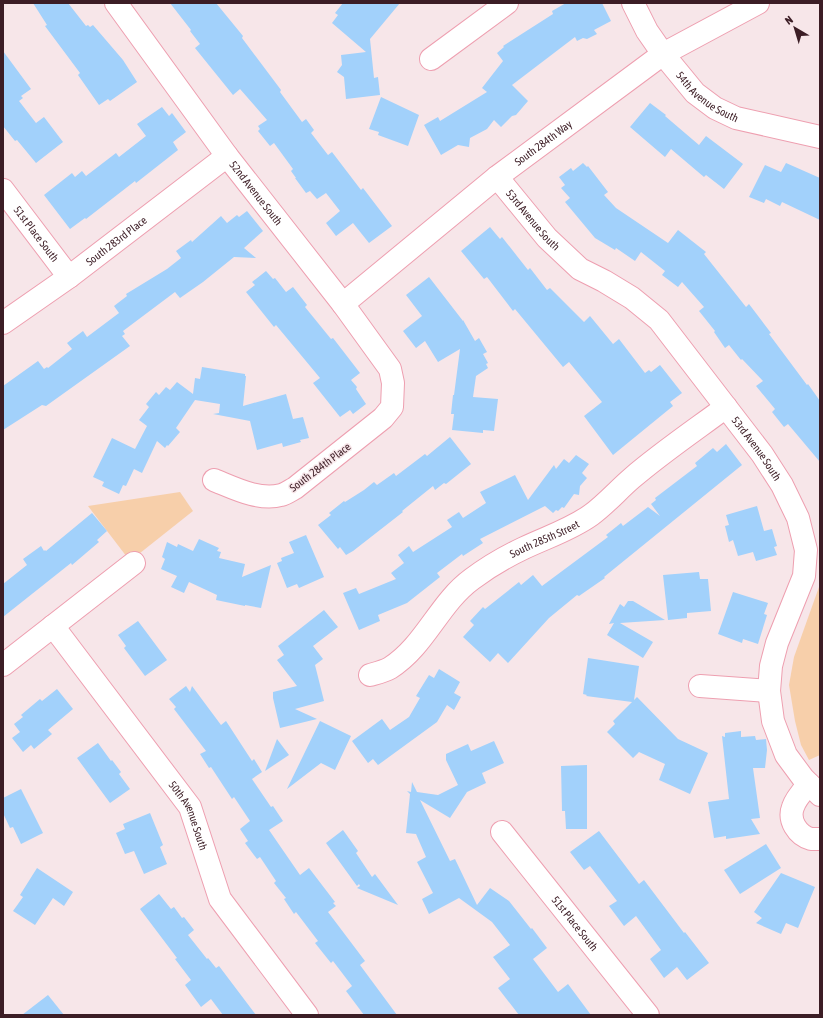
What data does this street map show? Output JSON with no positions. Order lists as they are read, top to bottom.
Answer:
{
  "streets": {
    "street": [
      "54th Avenue South",
      "South 284th Way",
      "52nd Avenue South",
      "53rd Avenue South",
      "51st Place South",
      "South 283rd Place",
      "South 284th Place",
      "South 285th Street",
      "50th Avenue South"
    ]
  },
  "crossings": [
    ["54th Avenue South", "South 284th Way"],
    ["South 284th Way", "52nd Avenue South"],
    ["South 284th Way", "53rd Avenue South"],
    ["52nd Avenue South", "South 283rd Place"],
    ["52nd Avenue South", "South 284th Place"],
    ["53rd Avenue South", "South 285th Street"],
    ["51st Place South", "South 283rd Place"]
  ],
  "north": "top left"
}
